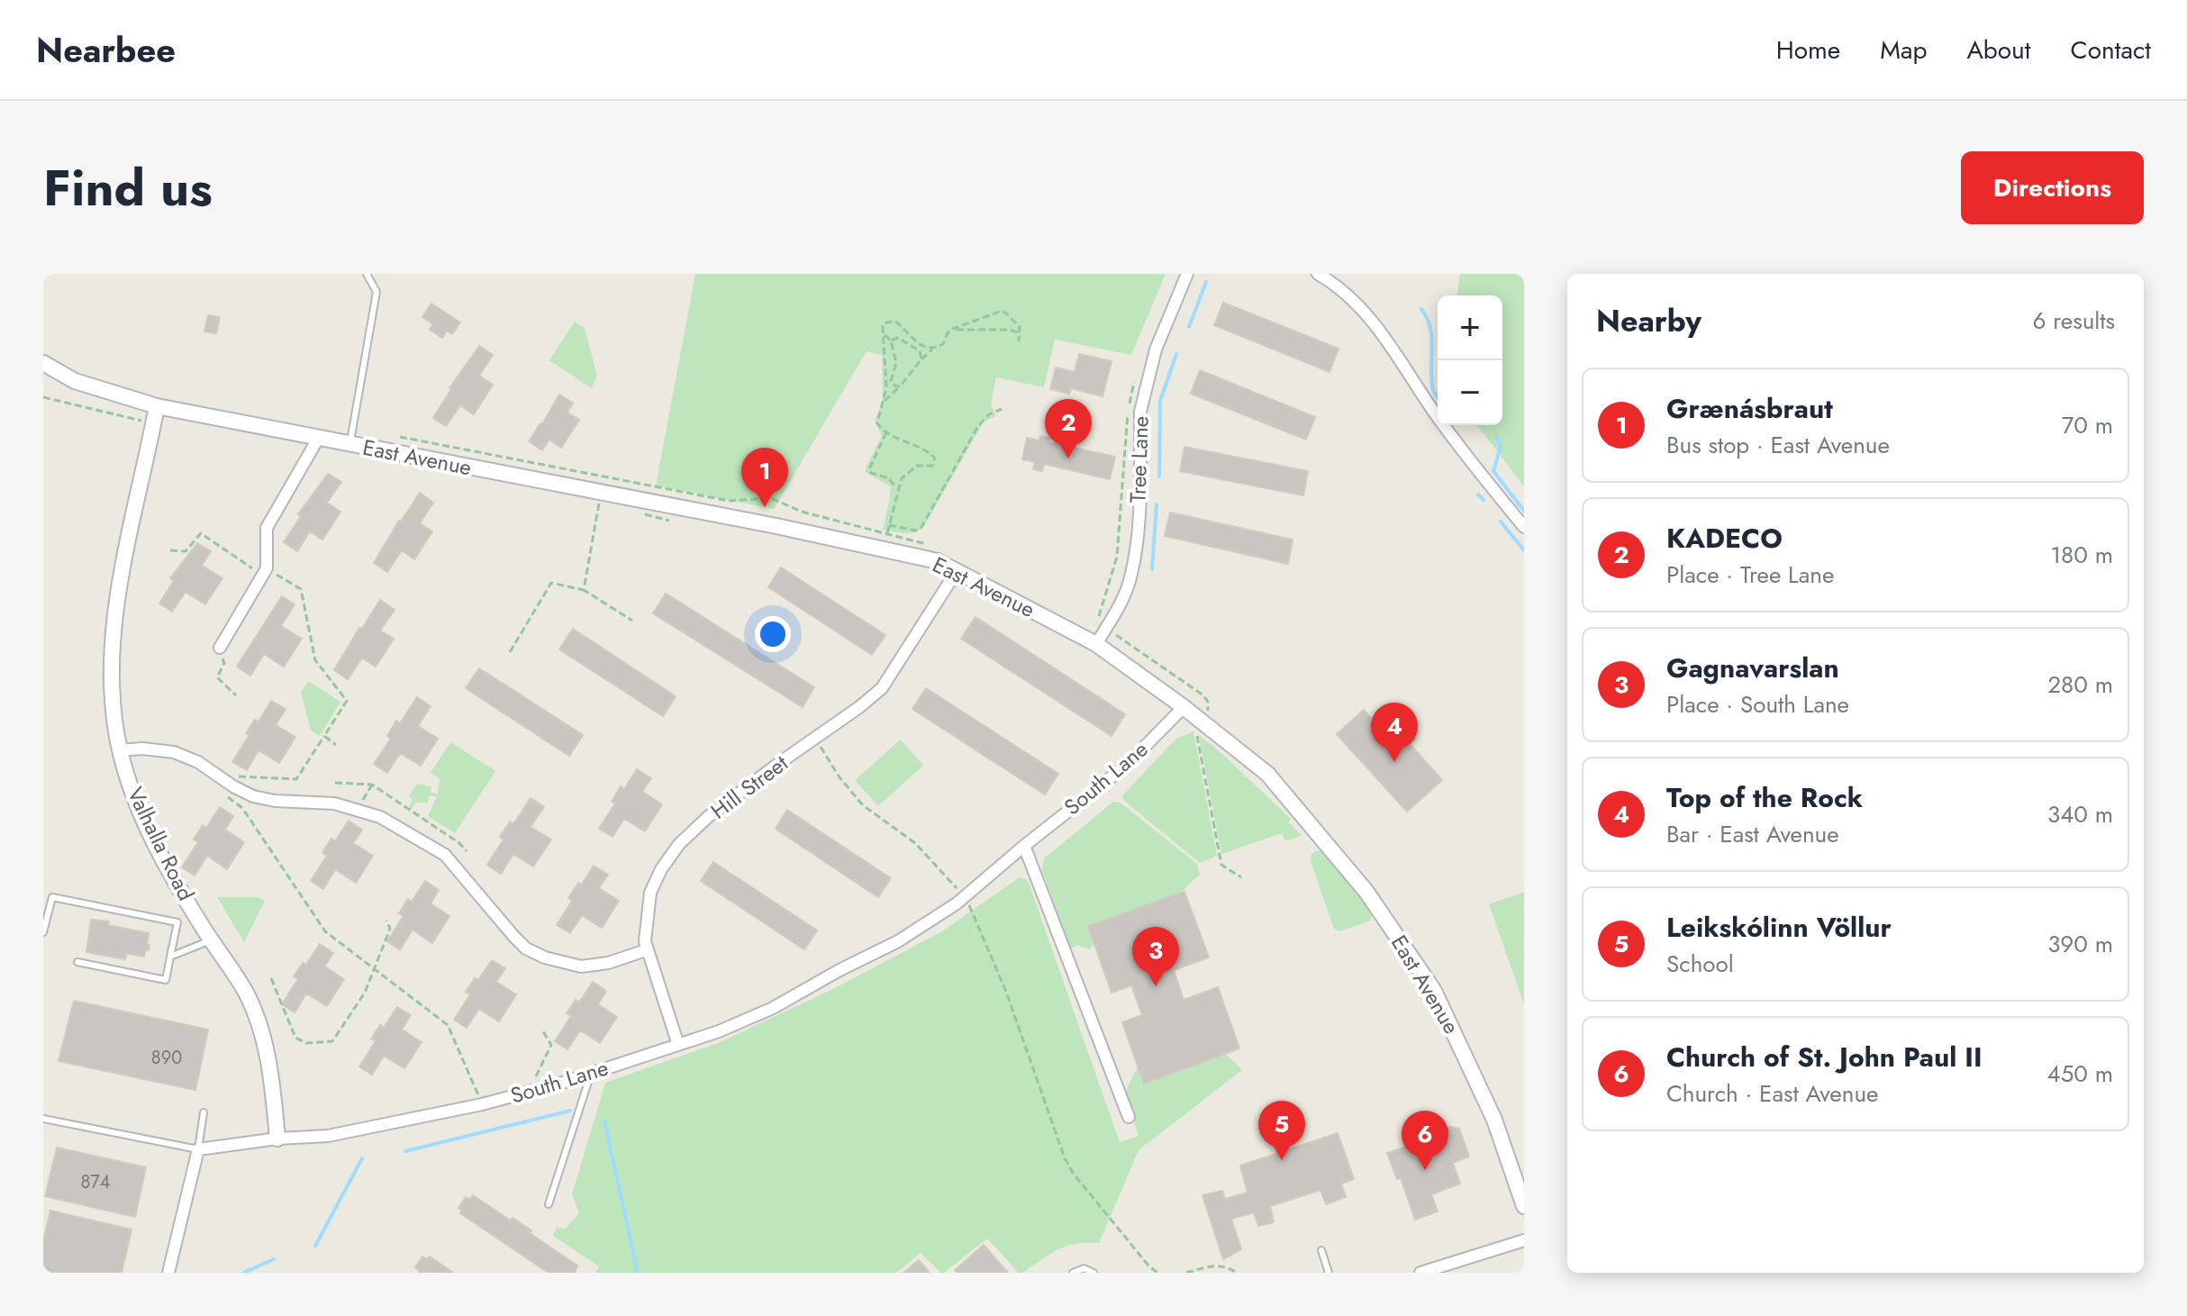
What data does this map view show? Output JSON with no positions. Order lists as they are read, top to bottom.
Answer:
{
  "streets": {
    "street": [
      "East Avenue",
      "Tree Lane",
      "South Lane",
      "Hill Street",
      "Valhalla Road"
    ]
  },
  "crossings": [
    ["East Avenue", "Tree Lane"],
    ["East Avenue", "South Lane"],
    ["East Avenue", "Hill Street"],
    ["East Avenue", "Valhalla Road"],
    ["South Lane", "Hill Street"],
    ["South Lane", "Valhalla Road"]
  ],
  "house_numbers": ["890", "874"],
  "page": {
    "header": "Nearbee",
    "nav": [
      "Home",
      "Map",
      "About",
      "Contact"
    ],
    "title": "Find us",
    "buttons": "Directions",
    "heading": ["Nearby", "6 results"],
    "map_buttons": ["+", "−"],
    "list": [
      {
        "mark": "1",
        "name": "Grænásbraut",
        "note": "Bus stop · East Avenue",
        "value": "70 m"
      },
      {
        "mark": "2",
        "name": "KADECO",
        "note": "Place · Tree Lane",
        "value": "180 m"
      },
      {
        "mark": "3",
        "name": "Gagnavarslan",
        "note": "Place · South Lane",
        "value": "280 m"
      },
      {
        "mark": "4",
        "name": "Top of the Rock",
        "note": "Bar · East Avenue",
        "value": "340 m"
      },
      {
        "mark": "5",
        "name": "Leikskólinn Völlur",
        "note": "School",
        "value": "390 m"
      },
      {
        "mark": "6",
        "name": "Church of St. John Paul II",
        "note": "Church · East Avenue",
        "value": "450 m"
      }
    ],
    "pins": [
      "2",
      "1",
      "4",
      "3",
      "5",
      "6"
    ]
  }
}
